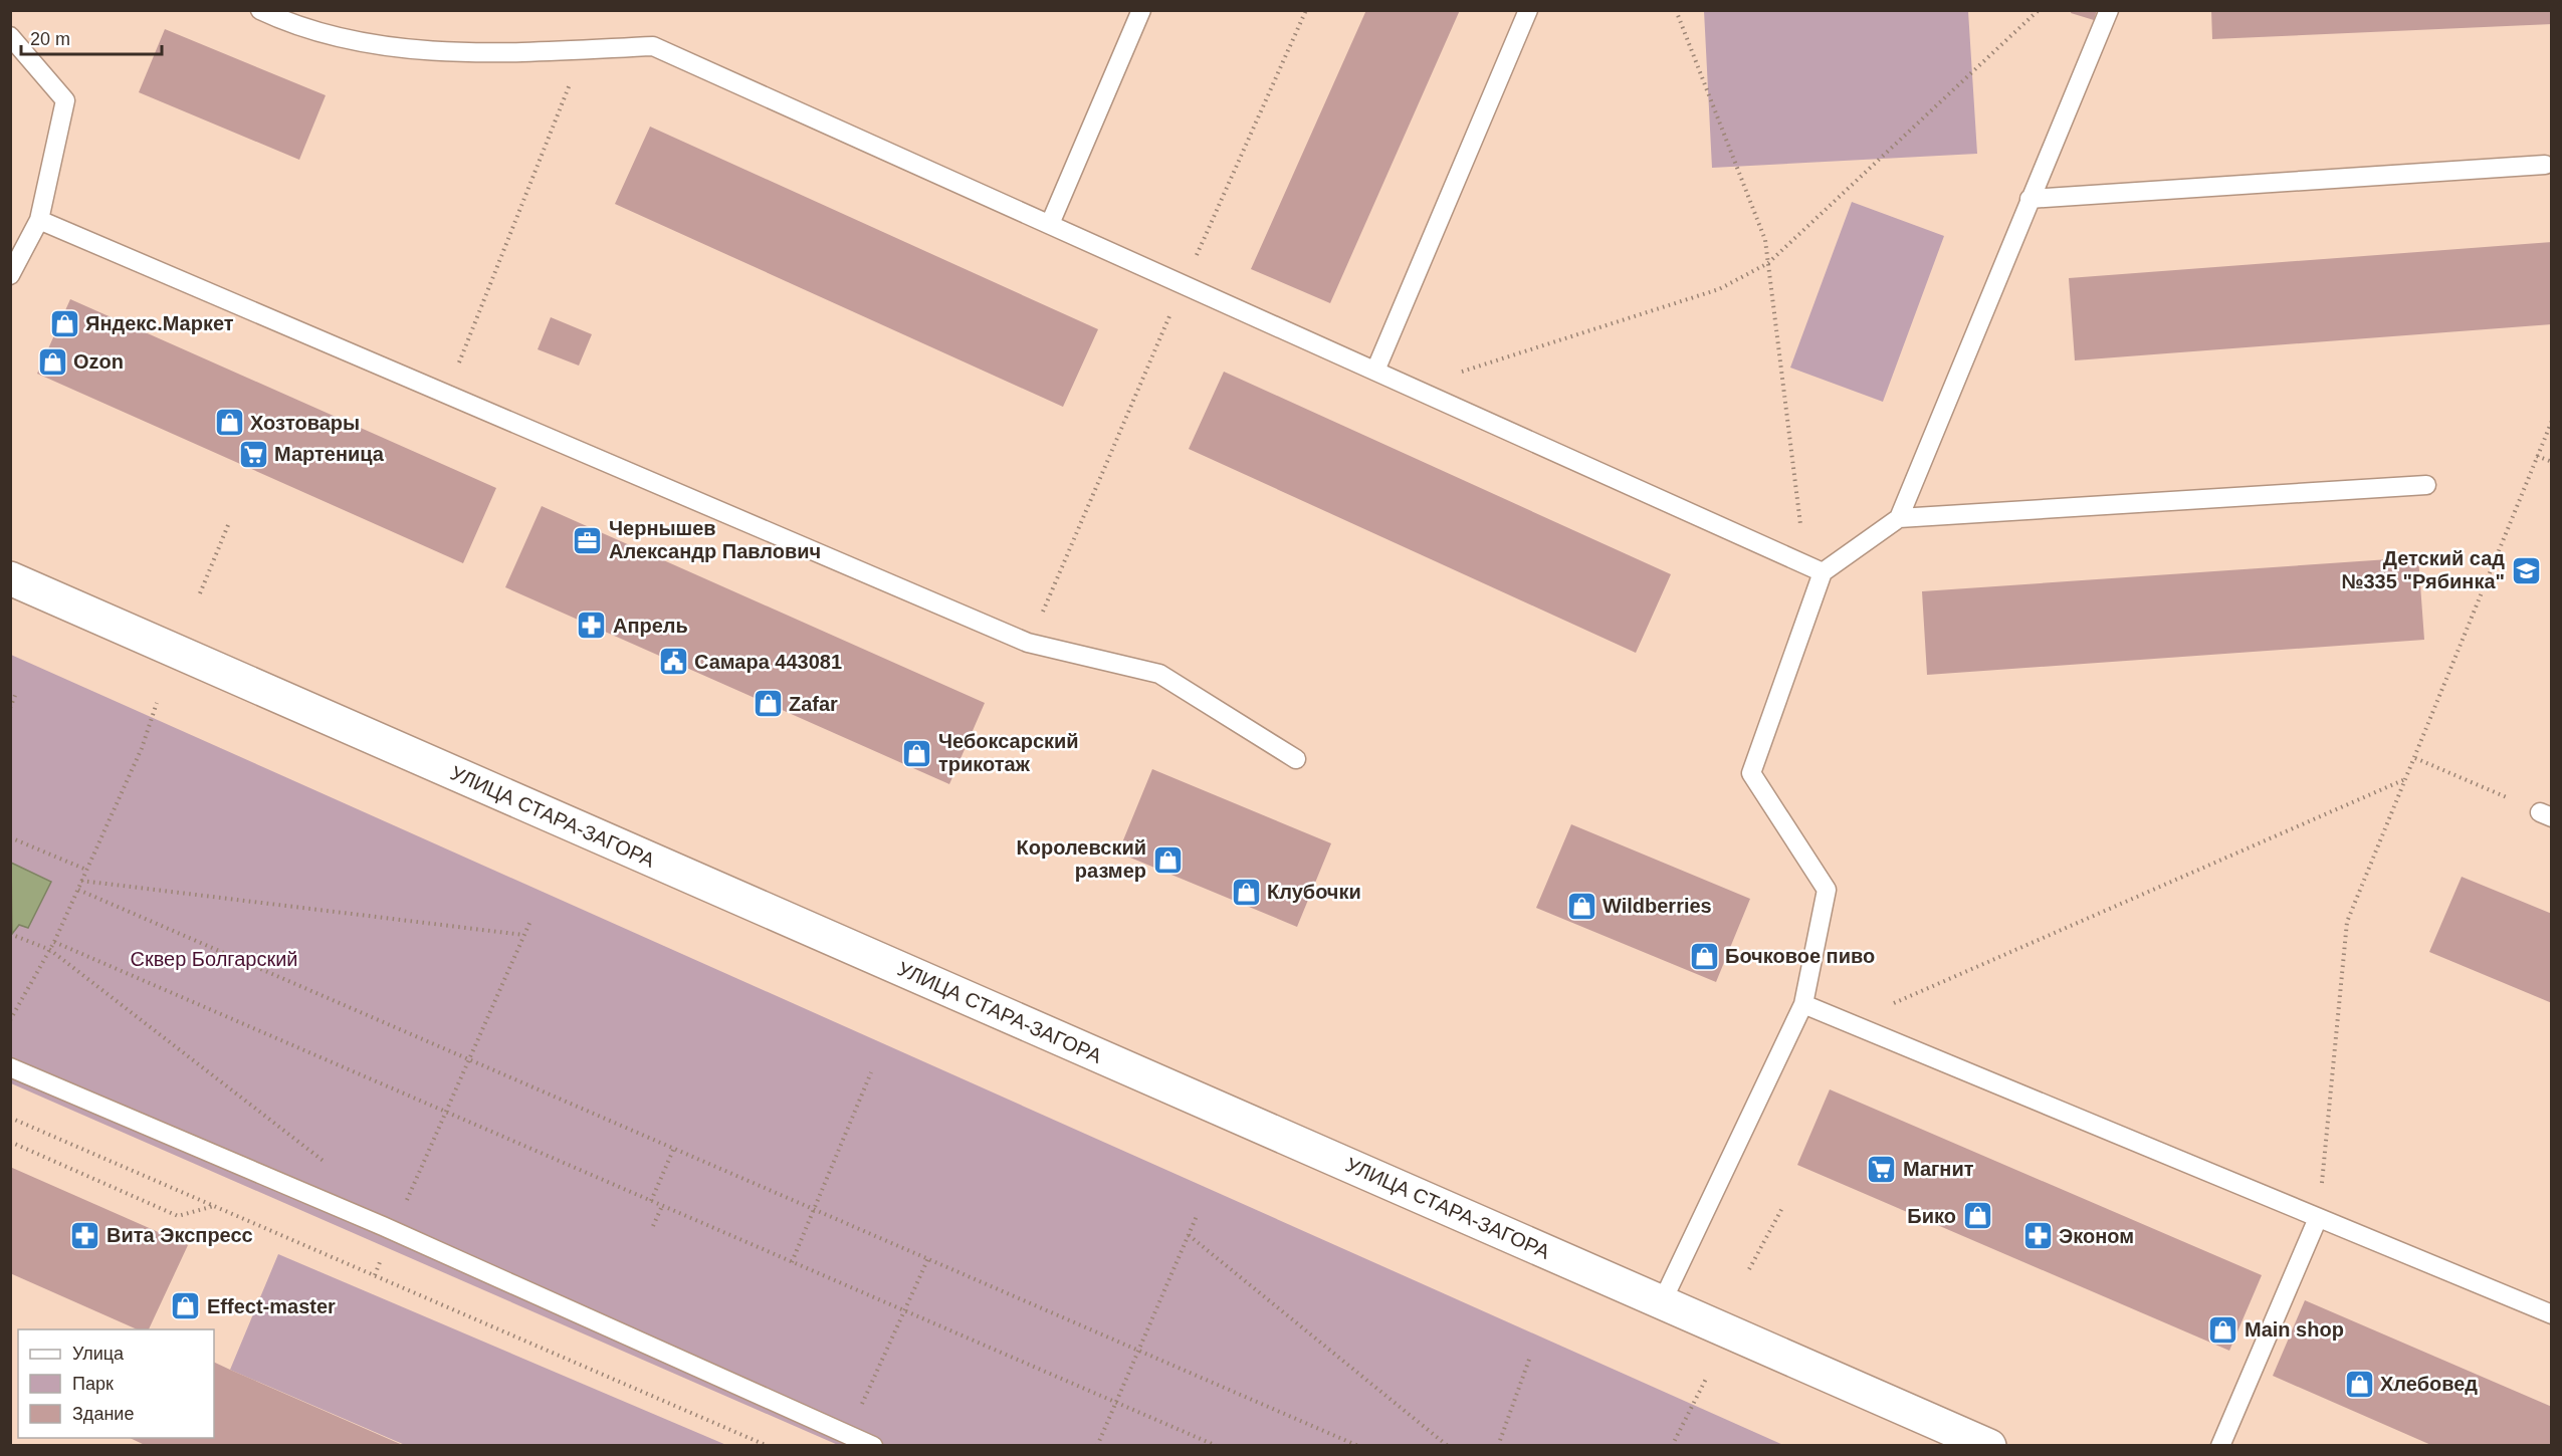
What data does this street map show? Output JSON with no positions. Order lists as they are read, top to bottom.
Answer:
{
  "streets": {
    "main road": ["УЛИЦА СТАРА-ЗАГОРА"]
  },
  "parks": ["Сквер Болгарский"],
  "places": {
    "shop": [
      "Яндекс.Маркет",
      "Ozon",
      "Хозтовары",
      "Zafar",
      "Чебоксарский трикотаж",
      "Королевский размер",
      "Клубочки",
      "Wildberries",
      "Бочковое пиво",
      "Бико",
      "Effect-master",
      "Main shop",
      "Хлебовед"
    ],
    "supermarket": ["Мартеница", "Магнит"],
    "office": ["Чернышев Александр Павлович"],
    "school or university": ["Детский сад №335 \"Рябинка\""],
    "pharmacy": ["Апрель", "Вита Экспресс", "Эконом"],
    "public building": ["Самара 443081"]
  },
  "legend": ["Улица", "Парк", "Здание"],
  "scale_bar": "20 m"
}
